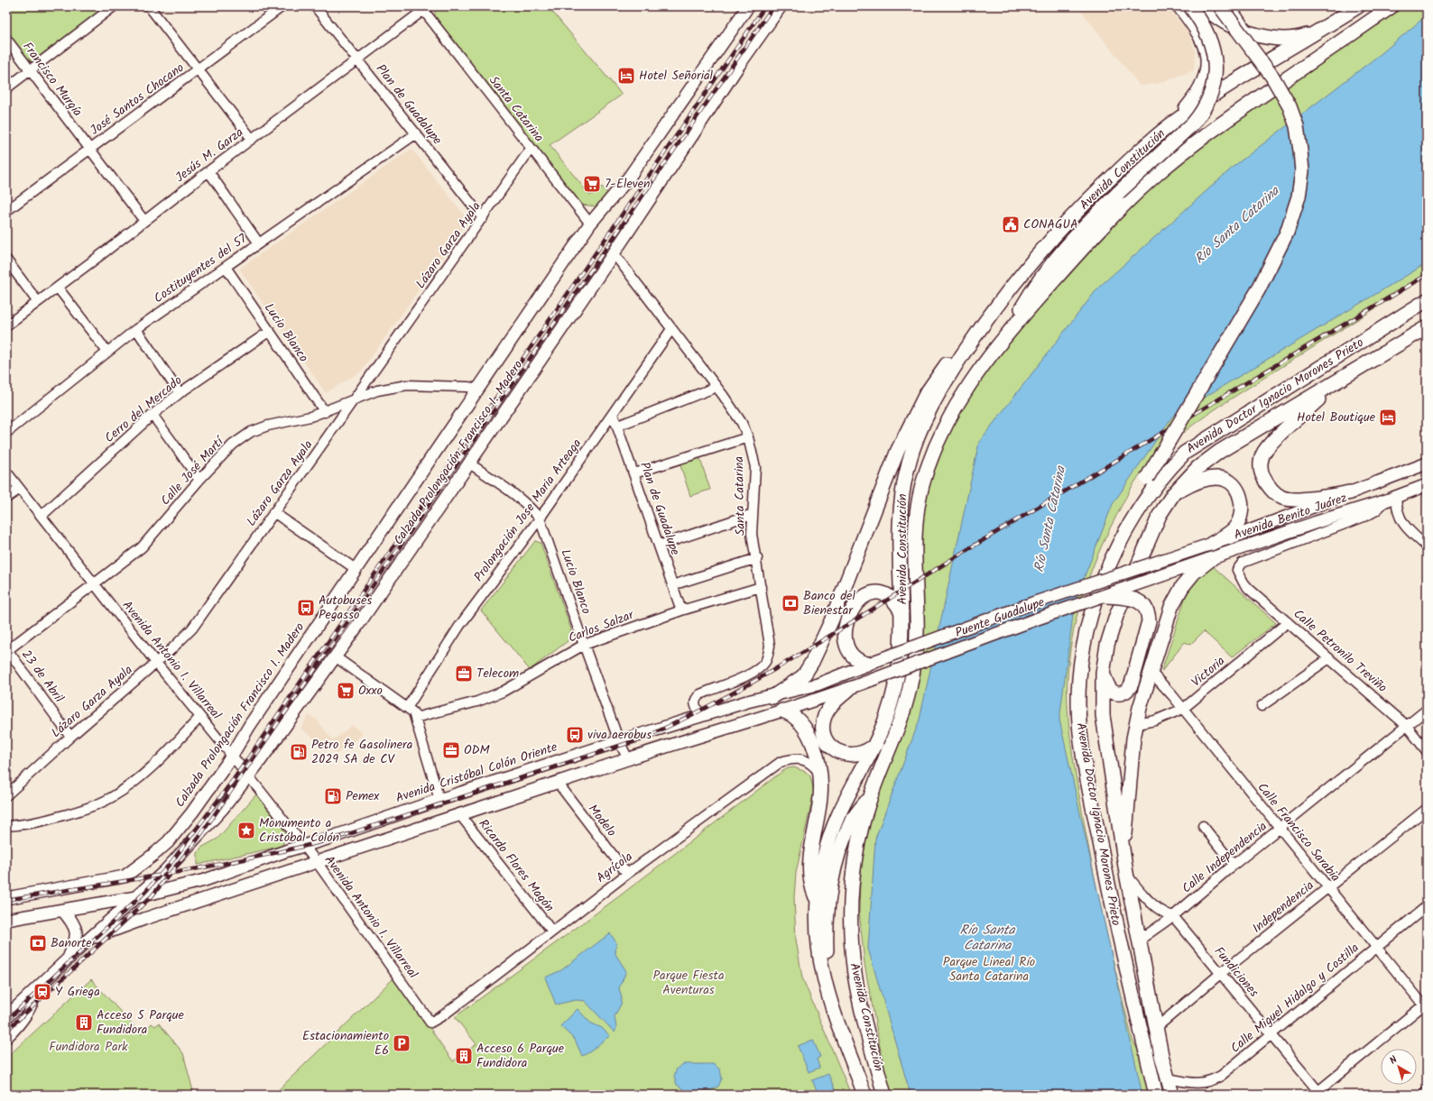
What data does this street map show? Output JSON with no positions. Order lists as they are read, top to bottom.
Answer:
{
  "streets": {
    "highway": ["Avenida Constitución", "Avenida Doctor Ignacio Morones Prieto"],
    "main road": [
      "Calzada Prolongación Francisco I. Madero",
      "Avenida Benito Juárez",
      "Puente Guadalupe",
      "Avenida Cristóbal Colón Oriente"
    ],
    "street": [
      "Francisco Murgía",
      "José Santos Chocano",
      "Plan de Guadalupe",
      "Santa Catarina",
      "Jesús M. Garza",
      "Lázaro Garza Ayala",
      "Costituyentes del 57",
      "Lucio Blanco",
      "Cerro del Mercado",
      "Calle José Martí",
      "Prolongación Jose Maria Arteaga",
      "Carlos Salzar",
      "Calle Petronilo Treviño",
      "Avenida Antonio I. Villarreal",
      "Victoria",
      "23 de Abril",
      "Modelo",
      "Calle Francisco Sarabia",
      "Calle Independencia",
      "Ricardo Flores Magón",
      "Agrícola",
      "Independencia",
      "Fundiciones",
      "Calle Miguel Hidalgo y Costilla"
    ]
  },
  "crossings": [
    ["Francisco Murgía", "José Santos Chocano"],
    ["Francisco Murgía", "Jesús M. Garza"],
    ["Plan de Guadalupe", "Jesús M. Garza"],
    ["Plan de Guadalupe", "Lázaro Garza Ayala"],
    ["Plan de Guadalupe", "Costituyentes del 57"],
    ["Plan de Guadalupe", "Prolongación Jose Maria Arteaga"],
    ["Plan de Guadalupe", "Carlos Salzar"],
    ["Santa Catarina", "Jesús M. Garza"],
    ["Santa Catarina", "Lázaro Garza Ayala"],
    ["Santa Catarina", "Calzada Prolongación Francisco I. Madero"],
    ["Santa Catarina", "Prolongación Jose Maria Arteaga"],
    ["Santa Catarina", "Carlos Salzar"],
    ["Santa Catarina", "Avenida Cristóbal Colón Oriente"],
    ["Lázaro Garza Ayala", "Calle José Martí"],
    ["Lázaro Garza Ayala", "Avenida Antonio I. Villarreal"],
    ["Lázaro Garza Ayala", "23 de Abril"],
    ["Costituyentes del 57", "Lucio Blanco"],
    ["Lucio Blanco", "Cerro del Mercado"],
    ["Lucio Blanco", "Calzada Prolongación Francisco I. Madero"],
    ["Lucio Blanco", "Calle José Martí"],
    ["Lucio Blanco", "Prolongación Jose Maria Arteaga"],
    ["Lucio Blanco", "Carlos Salzar"],
    ["Lucio Blanco", "Avenida Cristóbal Colón Oriente"],
    ["Avenida Doctor Ignacio Morones Prieto", "Calle Independencia"],
    ["Avenida Doctor Ignacio Morones Prieto", "Independencia"],
    ["Avenida Doctor Ignacio Morones Prieto", "Fundiciones"],
    ["Avenida Doctor Ignacio Morones Prieto", "Calle Miguel Hidalgo y Costilla"],
    ["Cerro del Mercado", "Avenida Antonio I. Villarreal"],
    ["Calzada Prolongación Francisco I. Madero", "Calle José Martí"],
    ["Calzada Prolongación Francisco I. Madero", "Avenida Antonio I. Villarreal"],
    ["Calzada Prolongación Francisco I. Madero", "Avenida Cristóbal Colón Oriente"],
    ["Calle José Martí", "Avenida Antonio I. Villarreal"],
    ["Calle José Martí", "23 de Abril"],
    ["Avenida Benito Juárez", "Puente Guadalupe"],
    ["Avenida Benito Juárez", "Calle Petronilo Treviño"],
    ["Puente Guadalupe", "Avenida Cristóbal Colón Oriente"],
    ["Calle Petronilo Treviño", "Victoria"],
    ["Calle Petronilo Treviño", "Calle Independencia"],
    ["Avenida Antonio I. Villarreal", "Avenida Cristóbal Colón Oriente"],
    ["Avenida Antonio I. Villarreal", "Agrícola"],
    ["Victoria", "Calle Francisco Sarabia"],
    ["Modelo", "Agrícola"],
    ["Calle Francisco Sarabia", "Calle Independencia"],
    ["Calle Francisco Sarabia", "Independencia"],
    ["Calle Francisco Sarabia", "Calle Miguel Hidalgo y Costilla"],
    ["Calle Independencia", "Fundiciones"],
    ["Ricardo Flores Magón", "Agrícola"],
    ["Independencia", "Fundiciones"],
    ["Fundiciones", "Calle Miguel Hidalgo y Costilla"]
  ],
  "water": ["Río Santa Catarina"],
  "parks": ["Parque Lineal Río Santa Catarina", "Parque Fiesta Aventuras", "Fundidora Park"],
  "places": {
    "hotel": ["Hotel Señorial", "Hotel Boutique"],
    "supermarket": ["7-Eleven", "Oxxo"],
    "public building": ["CONAGUA"],
    "bank": ["Banco del Bienestar", "Banorte"],
    "bus stop": ["Autobuses Pegasso", "viva aerobus"],
    "office": ["Telecom", "ODM"],
    "fuel station": ["Petro fe Gasolinera 2029 SA de CV", "Pemex"],
    "place": ["Monumento a Cristóbal Colón"],
    "station": ["Y Griega"],
    "building": ["Acceso 5 Parque Fundidora", "Acceso 6 Parque Fundidora"],
    "parking": ["Estacionamiento E6"]
  },
  "north": "top left"
}
